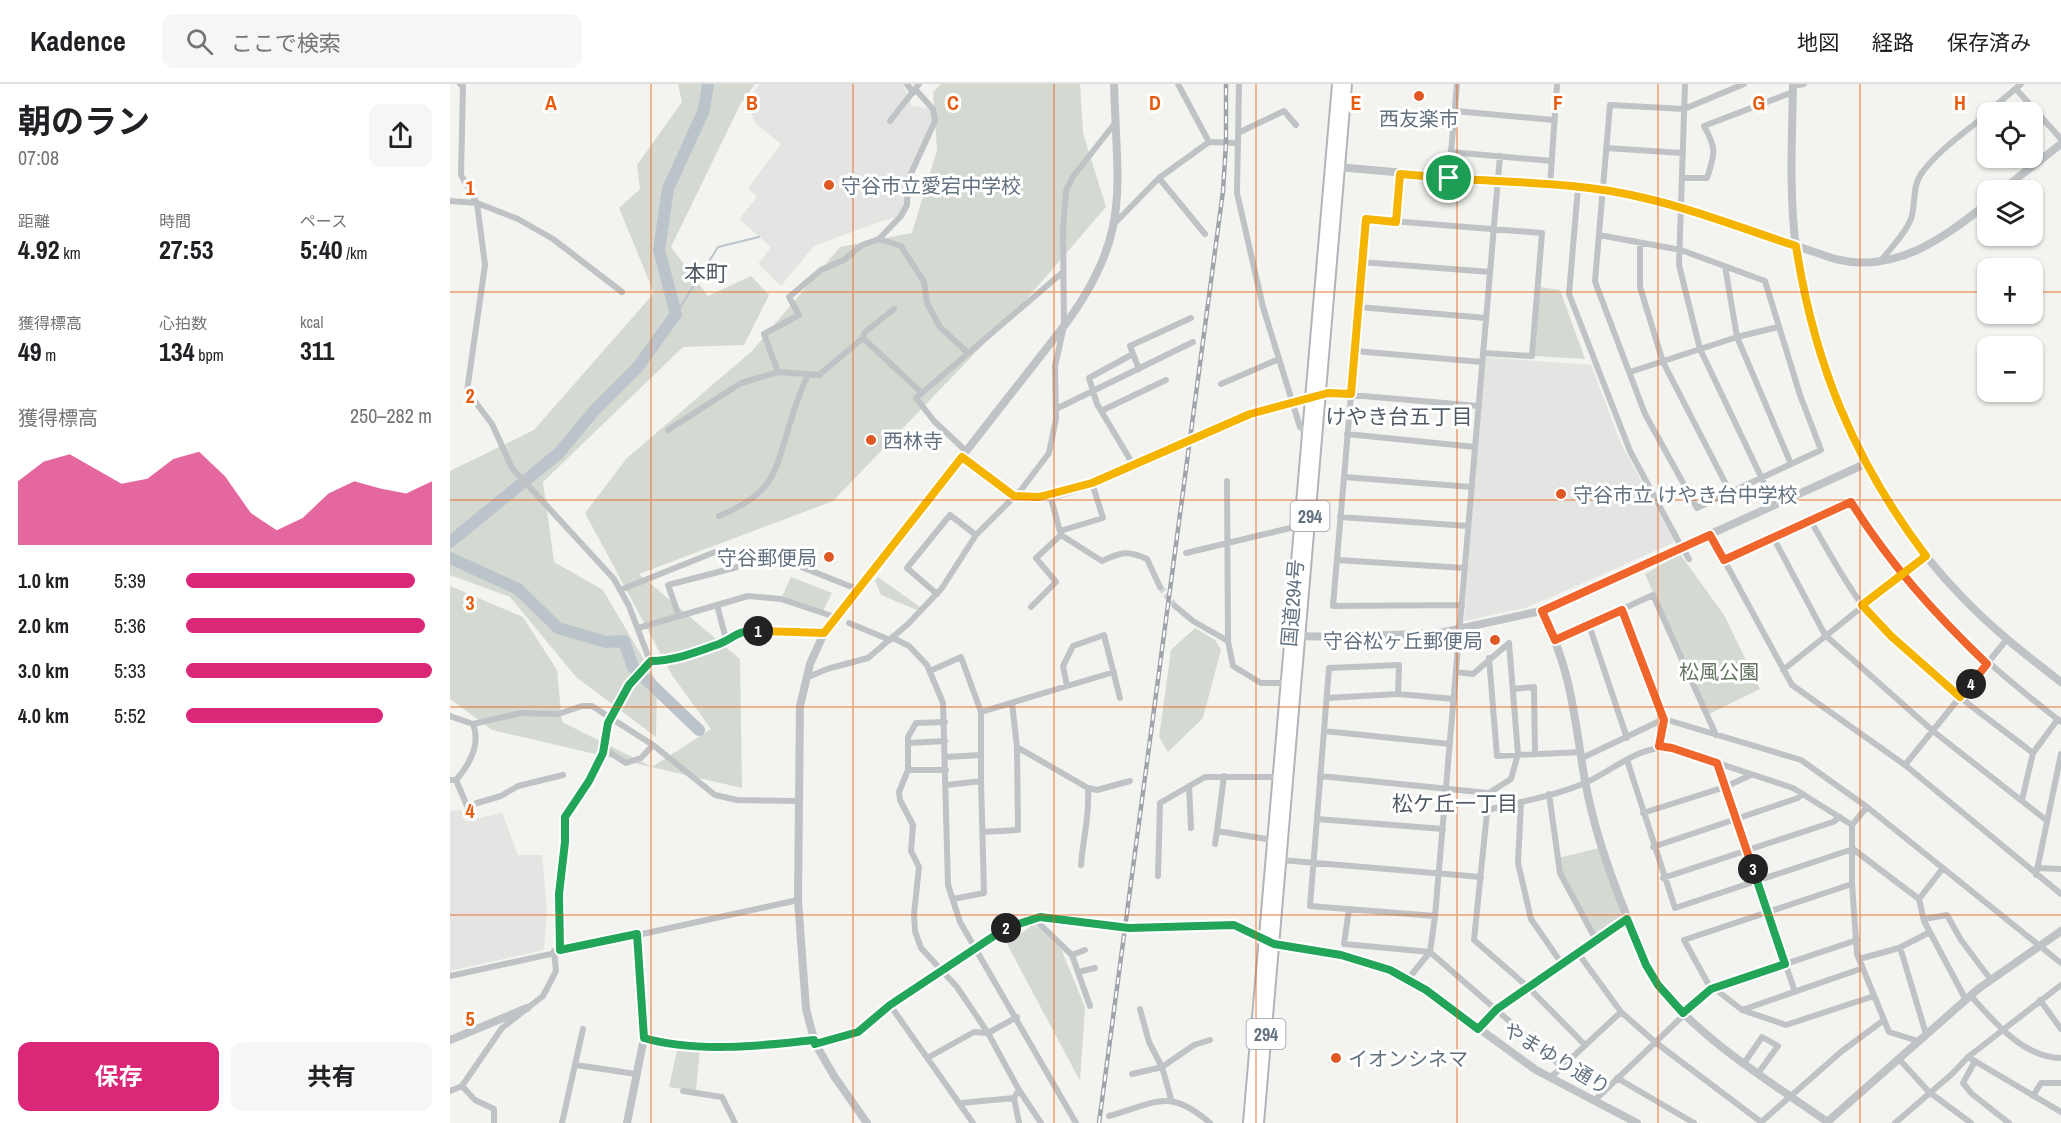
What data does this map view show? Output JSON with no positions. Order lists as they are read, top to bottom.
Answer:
{
  "streets": {
    "highway": ["294", "国道294号"],
    "street": ["やまゆり通り"]
  },
  "crossings": [
    ["国道294号", "やまゆり通り"]
  ],
  "districts": ["本町", "けやき台五丁目", "松ケ丘一丁目"],
  "parks": ["松風公園"],
  "places": [
    "西友楽市",
    "守谷市立愛宕中学校",
    "西林寺",
    "守谷市立 けやき台中学校",
    "守谷郵便局",
    "守谷松ヶ丘郵便局",
    "イオンシネマ"
  ],
  "page": {
    "header": "Kadence",
    "search": "ここで検索",
    "nav": ["地図", "経路", "保存済み"],
    "heading": ["朝のラン", "07:08"],
    "map_buttons": ["+", "−"],
    "stats": [
      ["距離", "4.92 km"],
      ["時間", "27:53"],
      ["ペース", "5:40 /km"],
      ["獲得標高", "49 m"],
      ["心拍数", "134 bpm"],
      ["kcal", "311"]
    ],
    "chart": ["獲得標高", "250–282 m"],
    "list": [
      {
        "name": "1.0 km",
        "note": "5:39"
      },
      {
        "name": "2.0 km",
        "note": "5:36"
      },
      {
        "name": "3.0 km",
        "note": "5:33"
      },
      {
        "name": "4.0 km",
        "note": "5:52"
      }
    ],
    "pins": [
      "1",
      "4",
      "3",
      "2"
    ],
    "buttons": ["保存", "共有"]
  },
  "grid": {
    "columns": [
      "A",
      "B",
      "C",
      "D",
      "E",
      "F",
      "G",
      "H"
    ],
    "rows": [
      "1",
      "2",
      "3",
      "4",
      "5"
    ]
  }
}
